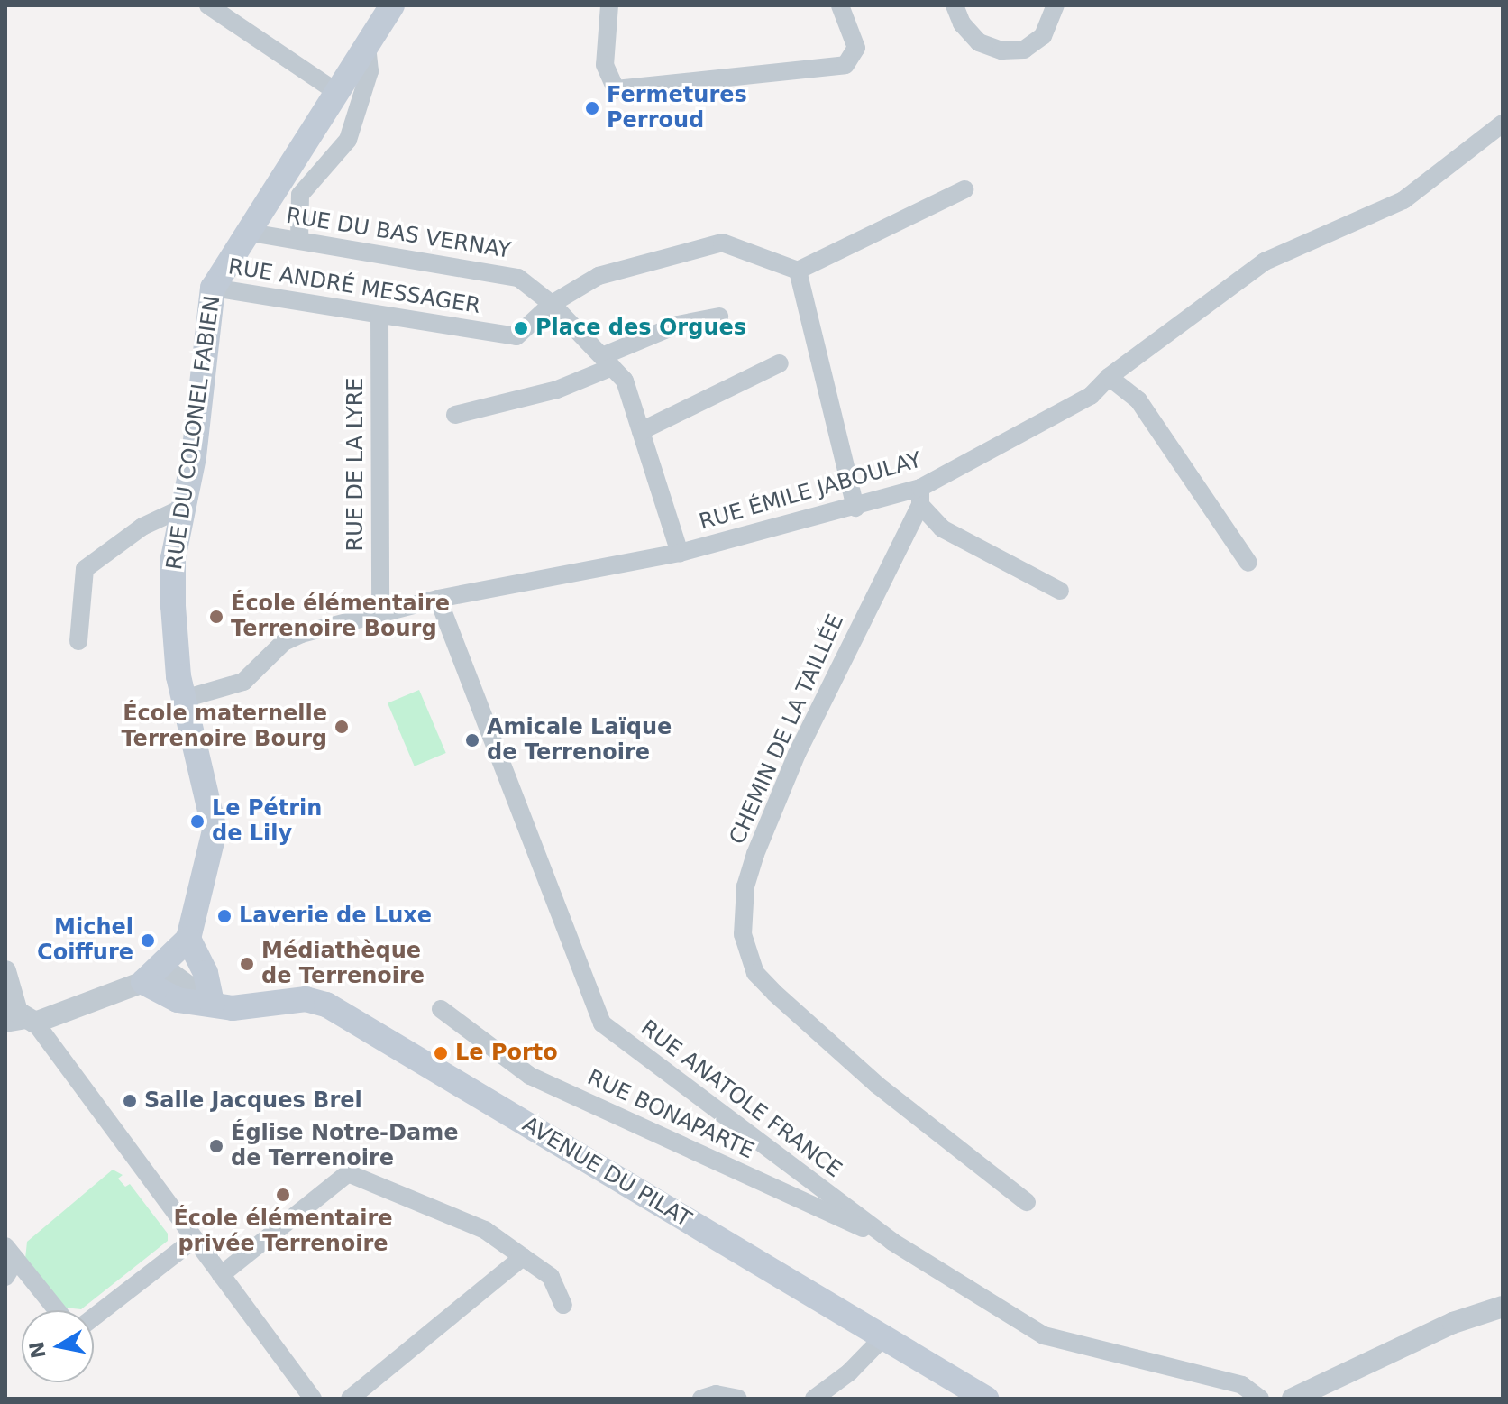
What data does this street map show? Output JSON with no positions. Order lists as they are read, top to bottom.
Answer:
{
  "streets": {
    "main road": ["RUE DU COLONEL FABIEN", "AVENUE DU PILAT"],
    "street": [
      "RUE DU BAS VERNAY",
      "RUE ANDRÉ MESSAGER",
      "RUE DE LA LYRE",
      "RUE ÉMILE JABOULAY",
      "CHEMIN DE LA TAILLÉE",
      "RUE ANATOLE FRANCE",
      "RUE BONAPARTE"
    ]
  },
  "crossings": [
    ["RUE DU BAS VERNAY", "RUE ANDRÉ MESSAGER"],
    ["RUE DU BAS VERNAY", "RUE DU COLONEL FABIEN"],
    ["RUE DU BAS VERNAY", "RUE ÉMILE JABOULAY"],
    ["RUE ANDRÉ MESSAGER", "RUE DU COLONEL FABIEN"],
    ["RUE ANDRÉ MESSAGER", "RUE DE LA LYRE"],
    ["RUE DU COLONEL FABIEN", "RUE ÉMILE JABOULAY"],
    ["RUE DE LA LYRE", "RUE ÉMILE JABOULAY"],
    ["RUE ÉMILE JABOULAY", "CHEMIN DE LA TAILLÉE"],
    ["RUE ÉMILE JABOULAY", "RUE ANATOLE FRANCE"],
    ["RUE ANATOLE FRANCE", "RUE BONAPARTE"]
  ],
  "places": [
    "Fermetures Perroud",
    "Place des Orgues",
    "École élémentaire Terrenoire Bourg",
    "École maternelle Terrenoire Bourg",
    "Amicale Laïque de Terrenoire",
    "Le Pétrin de Lily",
    "Laverie de Luxe",
    "Michel Coiffure",
    "Médiathèque de Terrenoire",
    "Le Porto",
    "Salle Jacques Brel",
    "Église Notre-Dame de Terrenoire",
    "École élémentaire privée Terrenoire"
  ],
  "north": "left"
}
